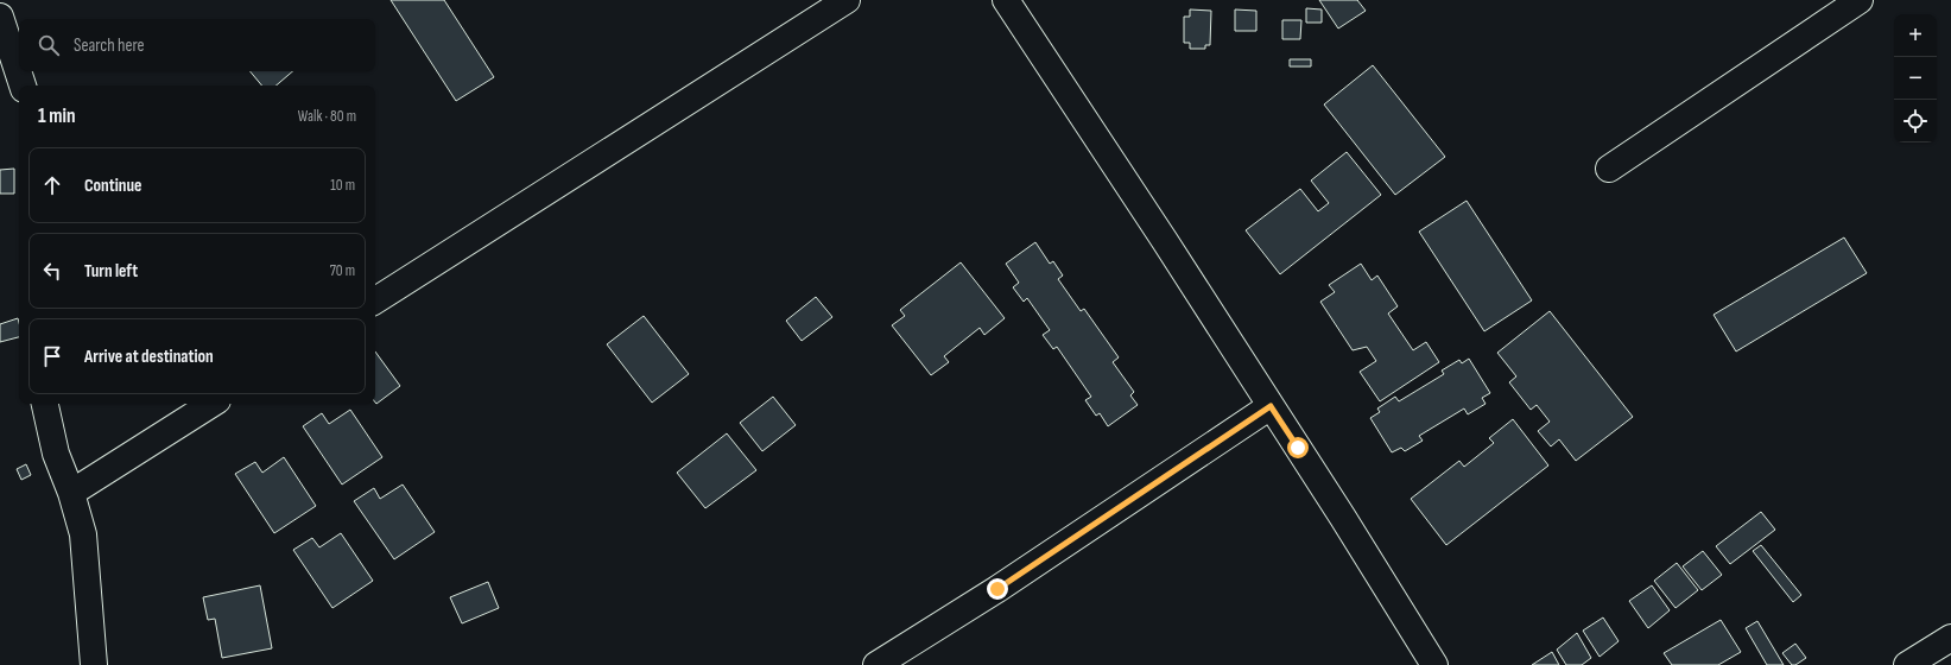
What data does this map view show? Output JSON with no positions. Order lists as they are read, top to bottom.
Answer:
{
  "page": {
    "map_buttons": ["+", "−"],
    "search": "Search here",
    "heading": ["1 min", "Walk · 80 m"],
    "list": [
      ["Continue", "10 m"],
      ["Turn left", "70 m"],
      "Arrive at destination"
    ]
  }
}
